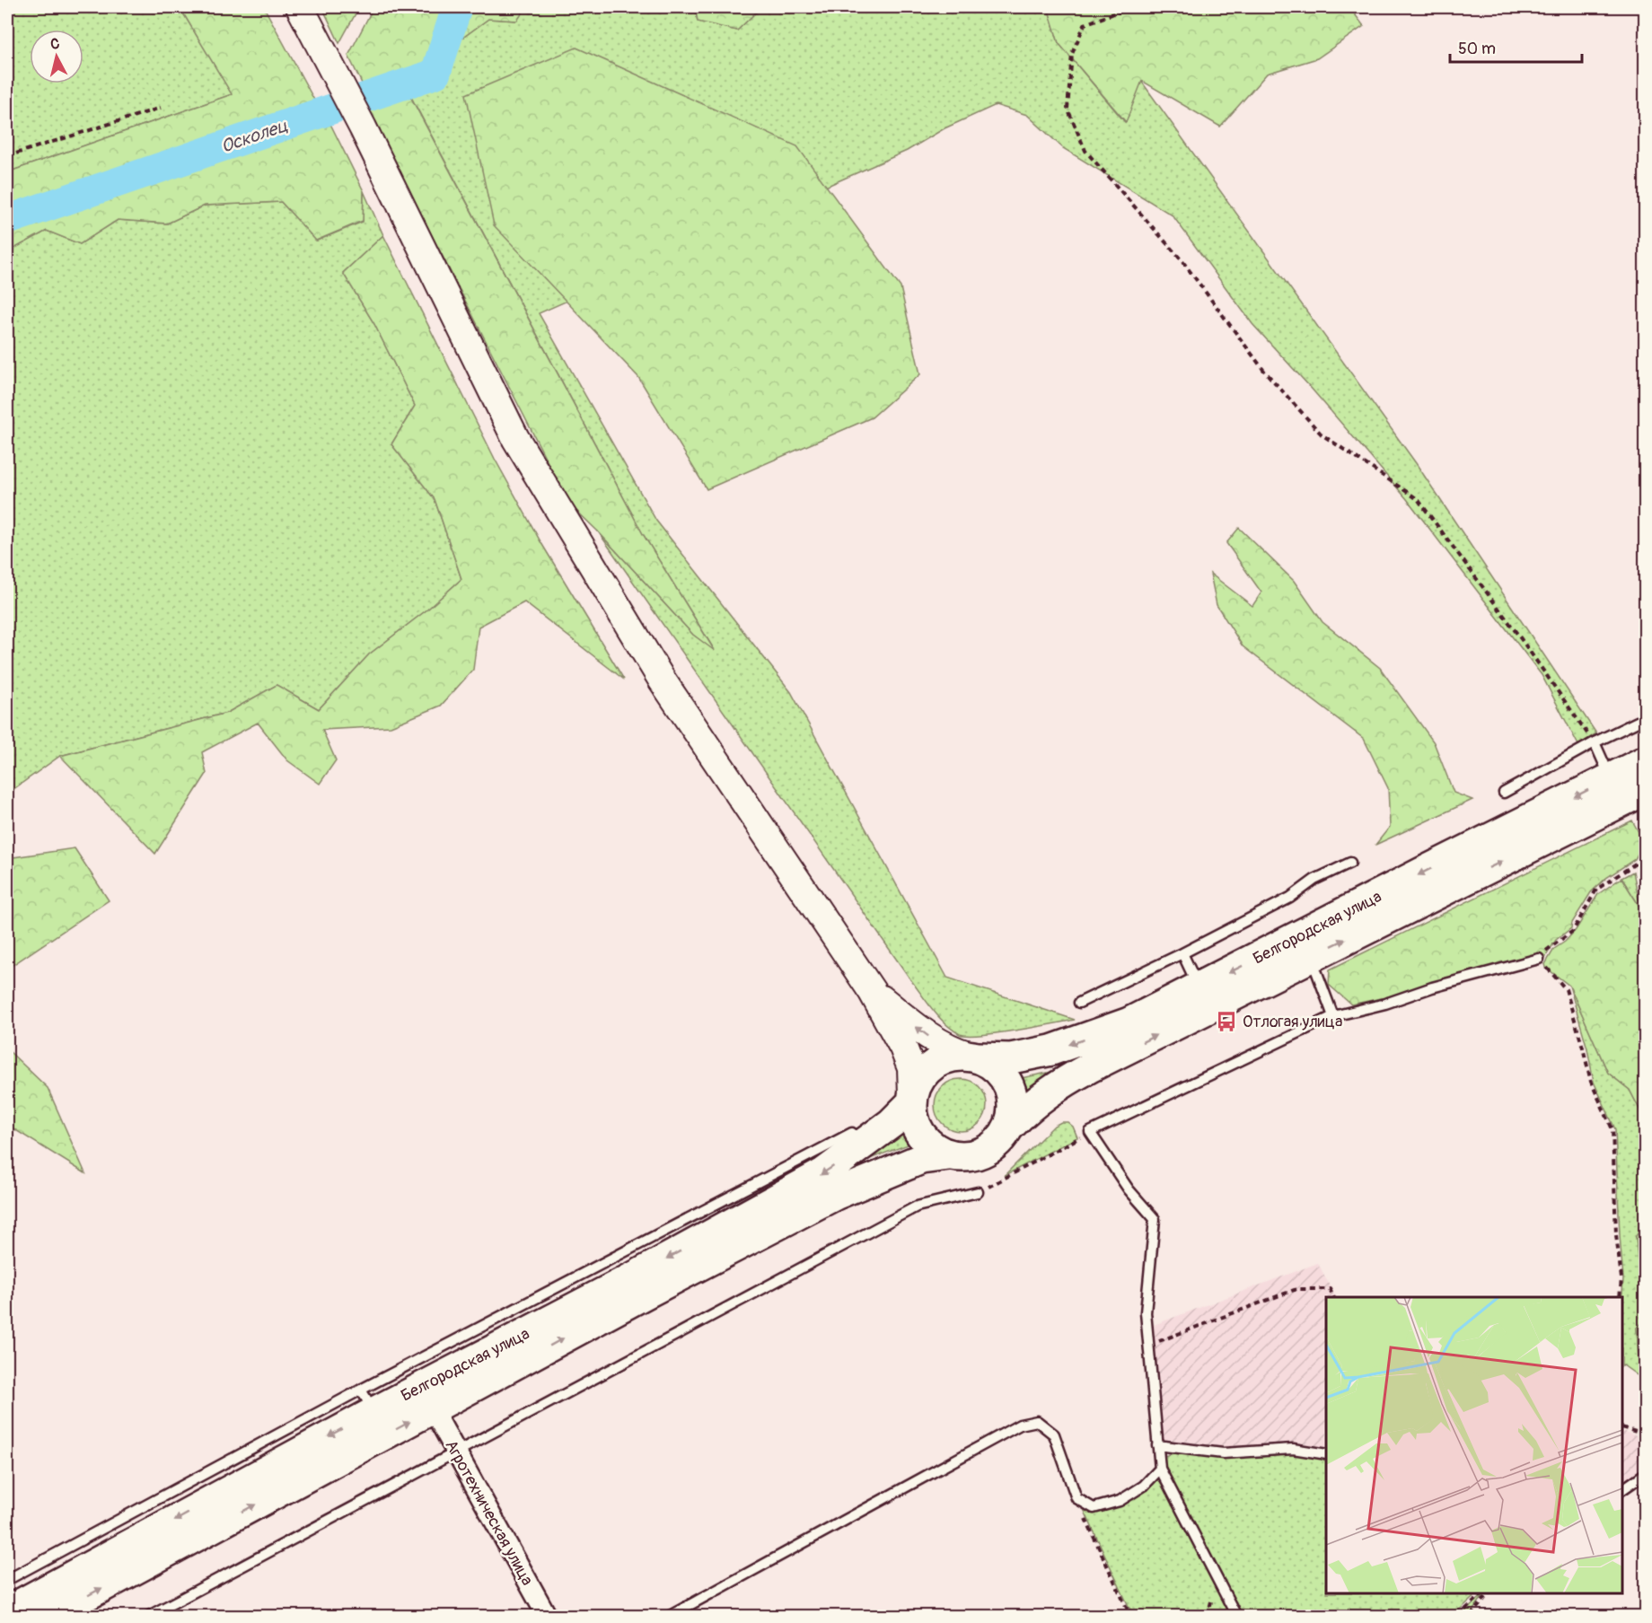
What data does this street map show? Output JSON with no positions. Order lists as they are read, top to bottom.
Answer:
{
  "streets": {
    "main road": ["Белгородская улица"],
    "street": ["Агротехническая улица"]
  },
  "crossings": [
    ["Белгородская улица", "Агротехническая улица"]
  ],
  "water": ["Осколец"],
  "places": {
    "bus stop": ["Отлогая улица"]
  },
  "scale_bar": "50 m",
  "north": "top"
}
